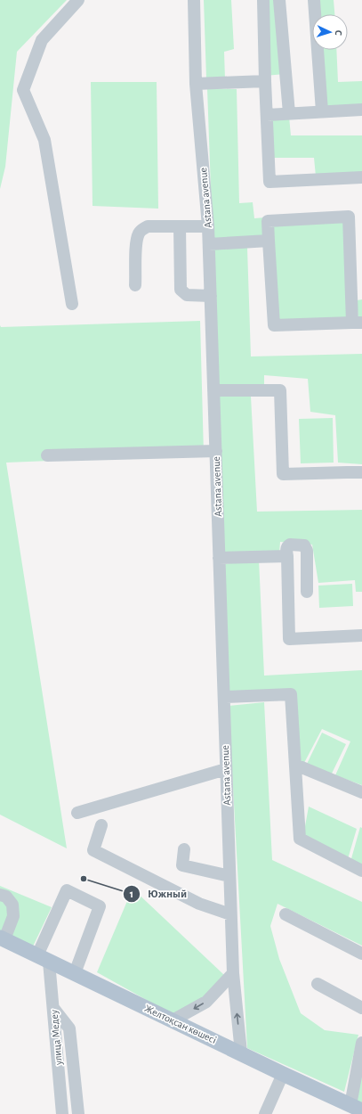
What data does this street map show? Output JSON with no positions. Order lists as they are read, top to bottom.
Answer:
{
  "streets": {
    "main road": ["Желтоқсан көшесі"],
    "street": ["Astana avenue", "улица Медеу"]
  },
  "crossings": [
    ["Astana avenue", "Желтоқсан көшесі"],
    ["Желтоқсан көшесі", "улица Медеу"]
  ],
  "places": ["Южный"],
  "north": "right"
}
